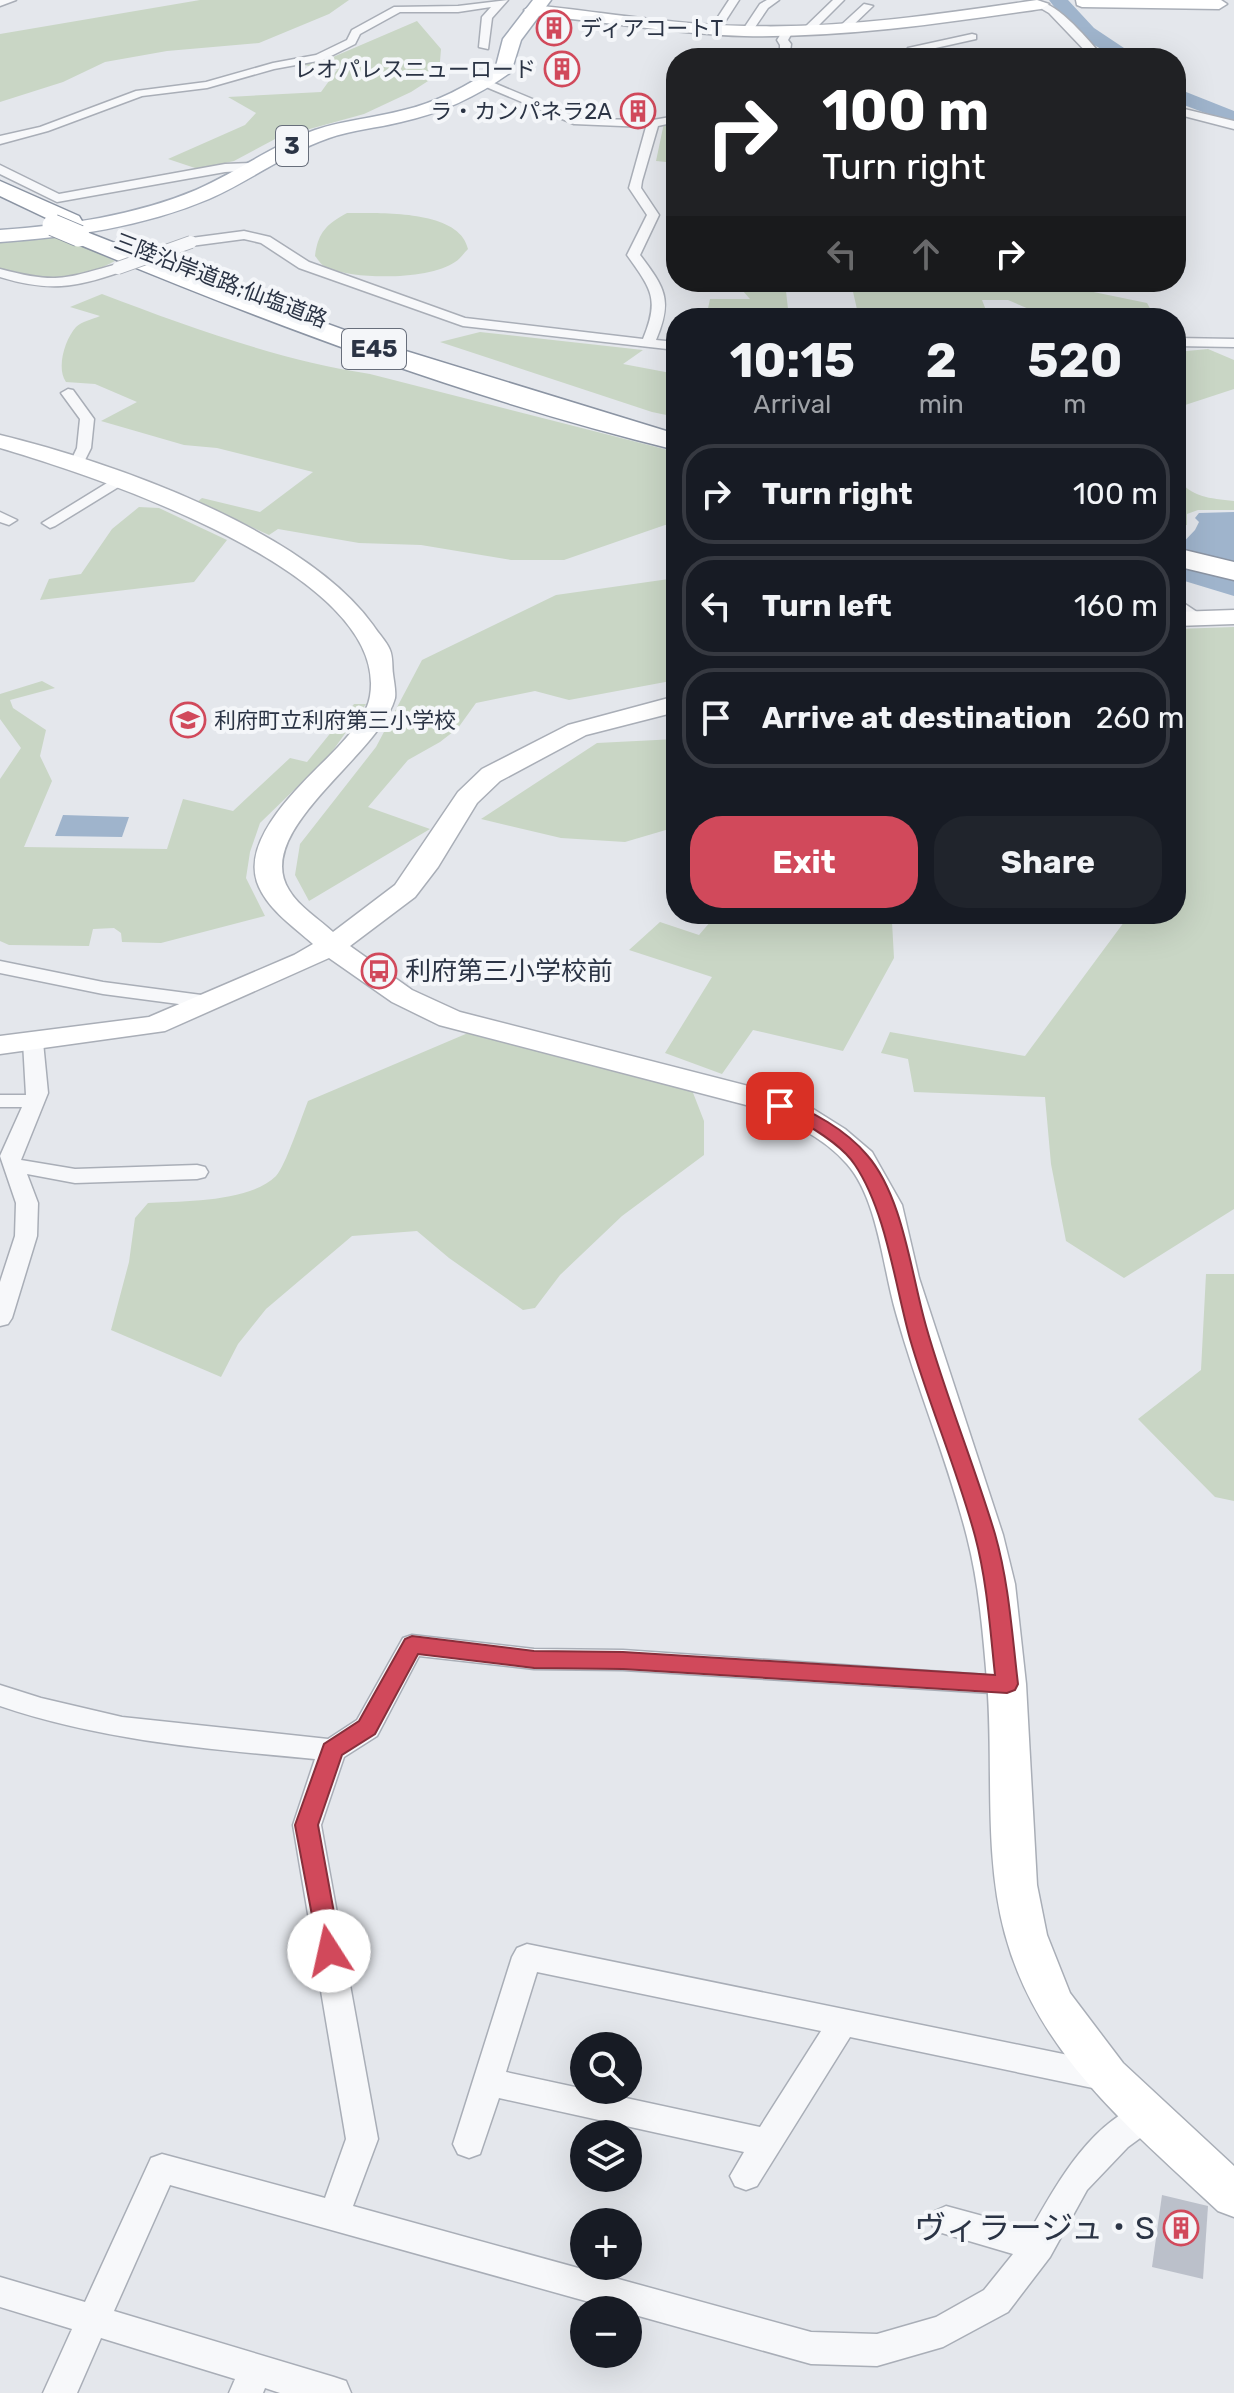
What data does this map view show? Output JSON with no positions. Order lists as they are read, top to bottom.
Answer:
{
  "streets": {
    "highway": ["三陸沿岸道路;仙塩道路", "E45"],
    "main road": ["3"]
  },
  "places": {
    "building": [
      "ディアコートT",
      "レオパレスニューロード",
      "ラ・カンパネラ2A",
      "ヴィラージュ・S"
    ],
    "school or university": ["利府町立利府第三小学校"],
    "bus stop": ["利府第三小学校前"]
  },
  "page": {
    "turn": ["100 m", "Turn right"],
    "eta": [
      "10:15",
      "Arrival",
      "2",
      "min",
      "520",
      "m"
    ],
    "list": [
      {
        "name": "Turn right",
        "value": "100 m"
      },
      {
        "name": "Turn left",
        "value": "160 m"
      },
      {
        "name": "Arrive at destination",
        "value": "260 m"
      }
    ],
    "buttons": ["Exit", "Share"],
    "map_buttons": ["+", "−"]
  }
}
